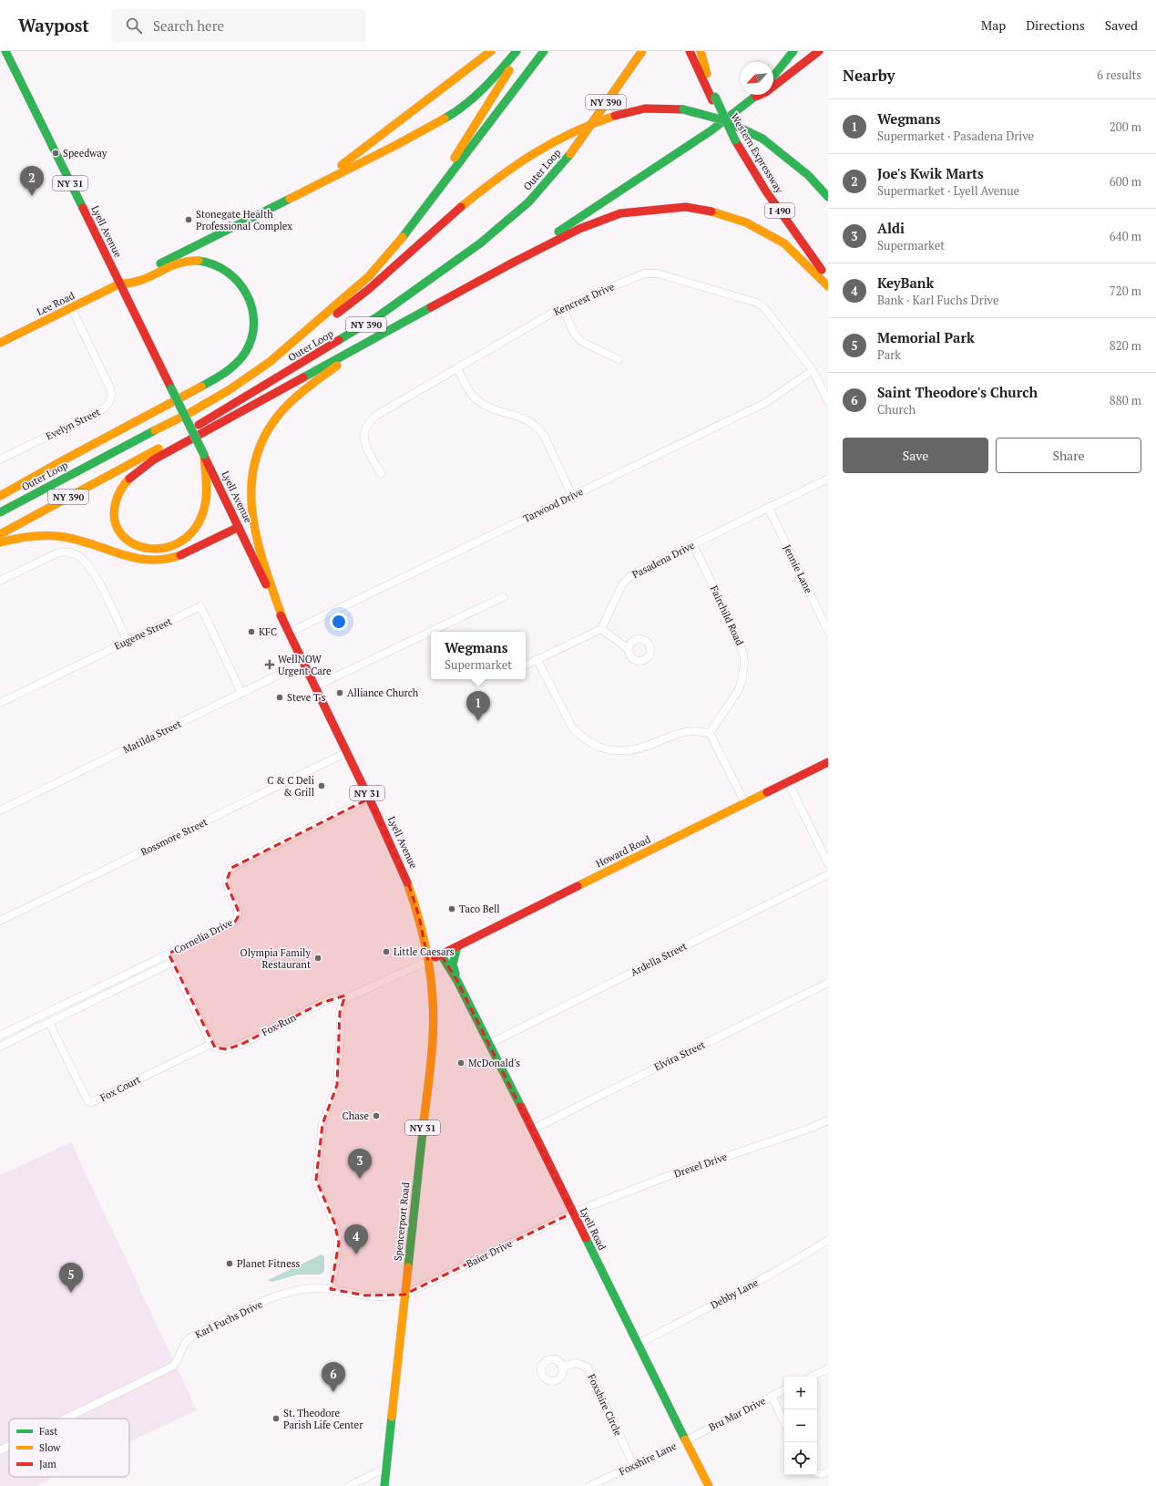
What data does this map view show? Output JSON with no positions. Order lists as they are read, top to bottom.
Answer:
{
  "streets": {
    "main road": [
      "NY 390",
      "Western Expressway",
      "Outer Loop",
      "NY 31",
      "I 490",
      "Lyell Avenue",
      "Lee Road",
      "Howard Road",
      "Spencerport Road",
      "Lyell Road"
    ],
    "street": [
      "Kencrest Drive",
      "Evelyn Street",
      "Tarwood Drive",
      "Pasadena Drive",
      "Jennie Lane",
      "Fairchild Road",
      "Eugene Street",
      "Matilda Street",
      "Rossmore Street",
      "Cornelia Drive",
      "Ardella Street",
      "Fox Run",
      "Elvira Street",
      "Fox Court",
      "Drexel Drive",
      "Baier Drive",
      "Debby Lane",
      "Karl Fuchs Drive",
      "Foxshire Circle",
      "Bru Mar Drive",
      "Foxshire Lane"
    ]
  },
  "crossings": [
    ["Lyell Avenue", "Lee Road"],
    ["Lyell Avenue", "Tarwood Drive"],
    ["Lyell Avenue", "Matilda Street"],
    ["Lyell Avenue", "Rossmore Street"],
    ["Lyell Avenue", "Howard Road"],
    ["Lyell Avenue", "Cornelia Drive"],
    ["Lyell Avenue", "Fox Run"],
    ["Lyell Avenue", "Spencerport Road"],
    ["Kencrest Drive", "Tarwood Drive"],
    ["Lee Road", "Evelyn Street"],
    ["Pasadena Drive", "Jennie Lane"],
    ["Pasadena Drive", "Fairchild Road"],
    ["Eugene Street", "Matilda Street"],
    ["Howard Road", "Fox Run"],
    ["Howard Road", "Spencerport Road"],
    ["Howard Road", "Lyell Road"],
    ["Ardella Street", "Lyell Road"],
    ["Fox Run", "Fox Court"],
    ["Fox Run", "Spencerport Road"],
    ["Elvira Street", "Lyell Road"],
    ["Drexel Drive", "Lyell Road"],
    ["Drexel Drive", "Baier Drive"],
    ["Spencerport Road", "Baier Drive"],
    ["Spencerport Road", "Karl Fuchs Drive"],
    ["Lyell Road", "Baier Drive"],
    ["Lyell Road", "Debby Lane"],
    ["Lyell Road", "Bru Mar Drive"],
    ["Lyell Road", "Foxshire Lane"],
    ["Baier Drive", "Karl Fuchs Drive"],
    ["Foxshire Circle", "Foxshire Lane"],
    ["Bru Mar Drive", "Foxshire Lane"]
  ],
  "places": {
    "other": [
      "Speedway",
      "Stonegate Health Professional Complex",
      "KFC",
      "Alliance Church",
      "Steve T's",
      "C & C Deli & Grill",
      "Taco Bell",
      "Little Caesars",
      "Olympia Family Restaurant",
      "McDonald's",
      "Chase",
      "Planet Fitness",
      "St. Theodore Parish Life Center"
    ],
    "health": ["WellNOW Urgent Care"]
  },
  "legend": ["Fast", "Slow", "Jam"],
  "north": "bottom left",
  "page": {
    "header": "Waypost",
    "search": "Search here",
    "nav": ["Map", "Directions", "Saved"],
    "heading": ["Nearby", "6 results"],
    "list": [
      {
        "mark": "1",
        "name": "Wegmans",
        "note": "Supermarket · Pasadena Drive",
        "value": "200 m"
      },
      {
        "mark": "2",
        "name": "Joe's Kwik Marts",
        "note": "Supermarket · Lyell Avenue",
        "value": "600 m"
      },
      {
        "mark": "3",
        "name": "Aldi",
        "note": "Supermarket",
        "value": "640 m"
      },
      {
        "mark": "4",
        "name": "KeyBank",
        "note": "Bank · Karl Fuchs Drive",
        "value": "720 m"
      },
      {
        "mark": "5",
        "name": "Memorial Park",
        "note": "Park",
        "value": "820 m"
      },
      {
        "mark": "6",
        "name": "Saint Theodore's Church",
        "note": "Church",
        "value": "880 m"
      }
    ],
    "pins": [
      "2",
      "1",
      "3",
      "4",
      "5",
      "6"
    ],
    "buttons": ["Save", "Share"],
    "popup": ["Wegmans", "Supermarket"],
    "map_buttons": ["+", "−"]
  }
}
